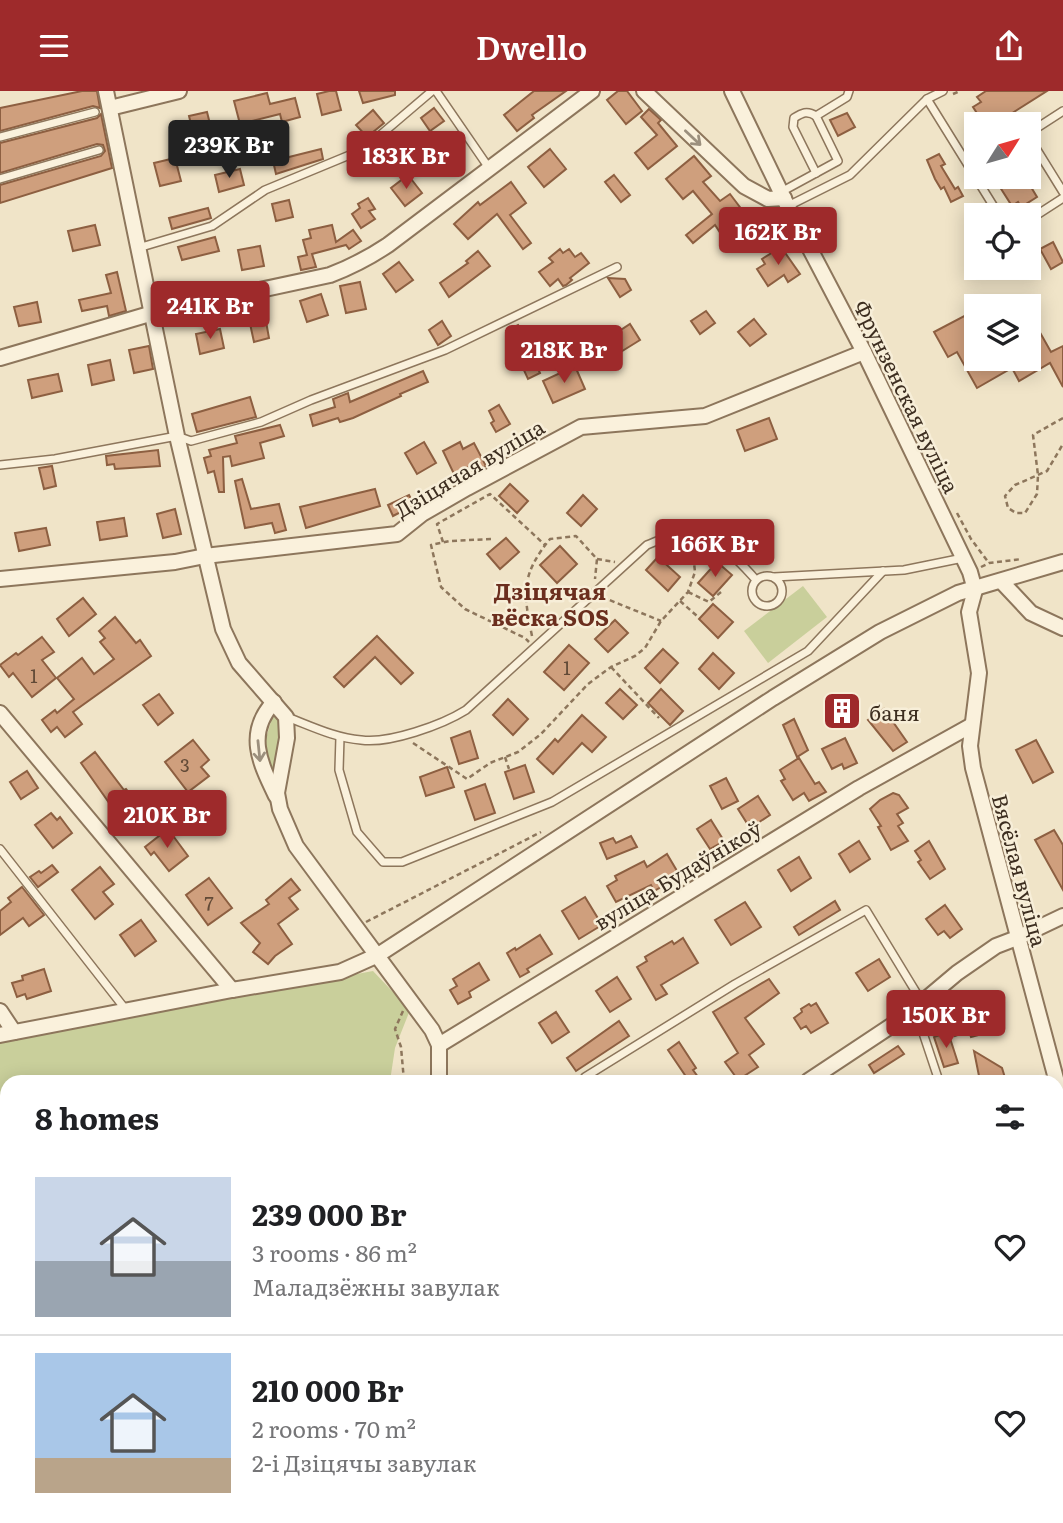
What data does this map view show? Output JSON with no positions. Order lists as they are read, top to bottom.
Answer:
{
  "streets": {
    "street": [
      "Фрунзенская вуліца",
      "Дзіцячая вуліца",
      "Вясёлая вуліца",
      "вуліца Будаўнікоў"
    ]
  },
  "crossings": [
    ["Фрунзенская вуліца", "Дзіцячая вуліца"],
    ["Фрунзенская вуліца", "Вясёлая вуліца"],
    ["Вясёлая вуліца", "вуліца Будаўнікоў"]
  ],
  "districts": ["Дзіцячая вёска SOS"],
  "places": {
    "building": ["баня"]
  },
  "house_numbers": [
    "1",
    "1",
    "3",
    "7"
  ],
  "north": "top right",
  "page": {
    "header": "Dwello",
    "price": [
      "239K Br",
      "183K Br",
      "162K Br",
      "241K Br",
      "218K Br",
      "166K Br",
      "210K Br",
      "150K Br"
    ],
    "heading": "8 homes",
    "list": [
      {
        "name": "239 000 Br",
        "note": "3 rooms · 86 m² · Маладзёжны завулак"
      },
      {
        "name": "210 000 Br",
        "note": "2 rooms · 70 m² · 2-і Дзіцячы завулак"
      }
    ]
  }
}
